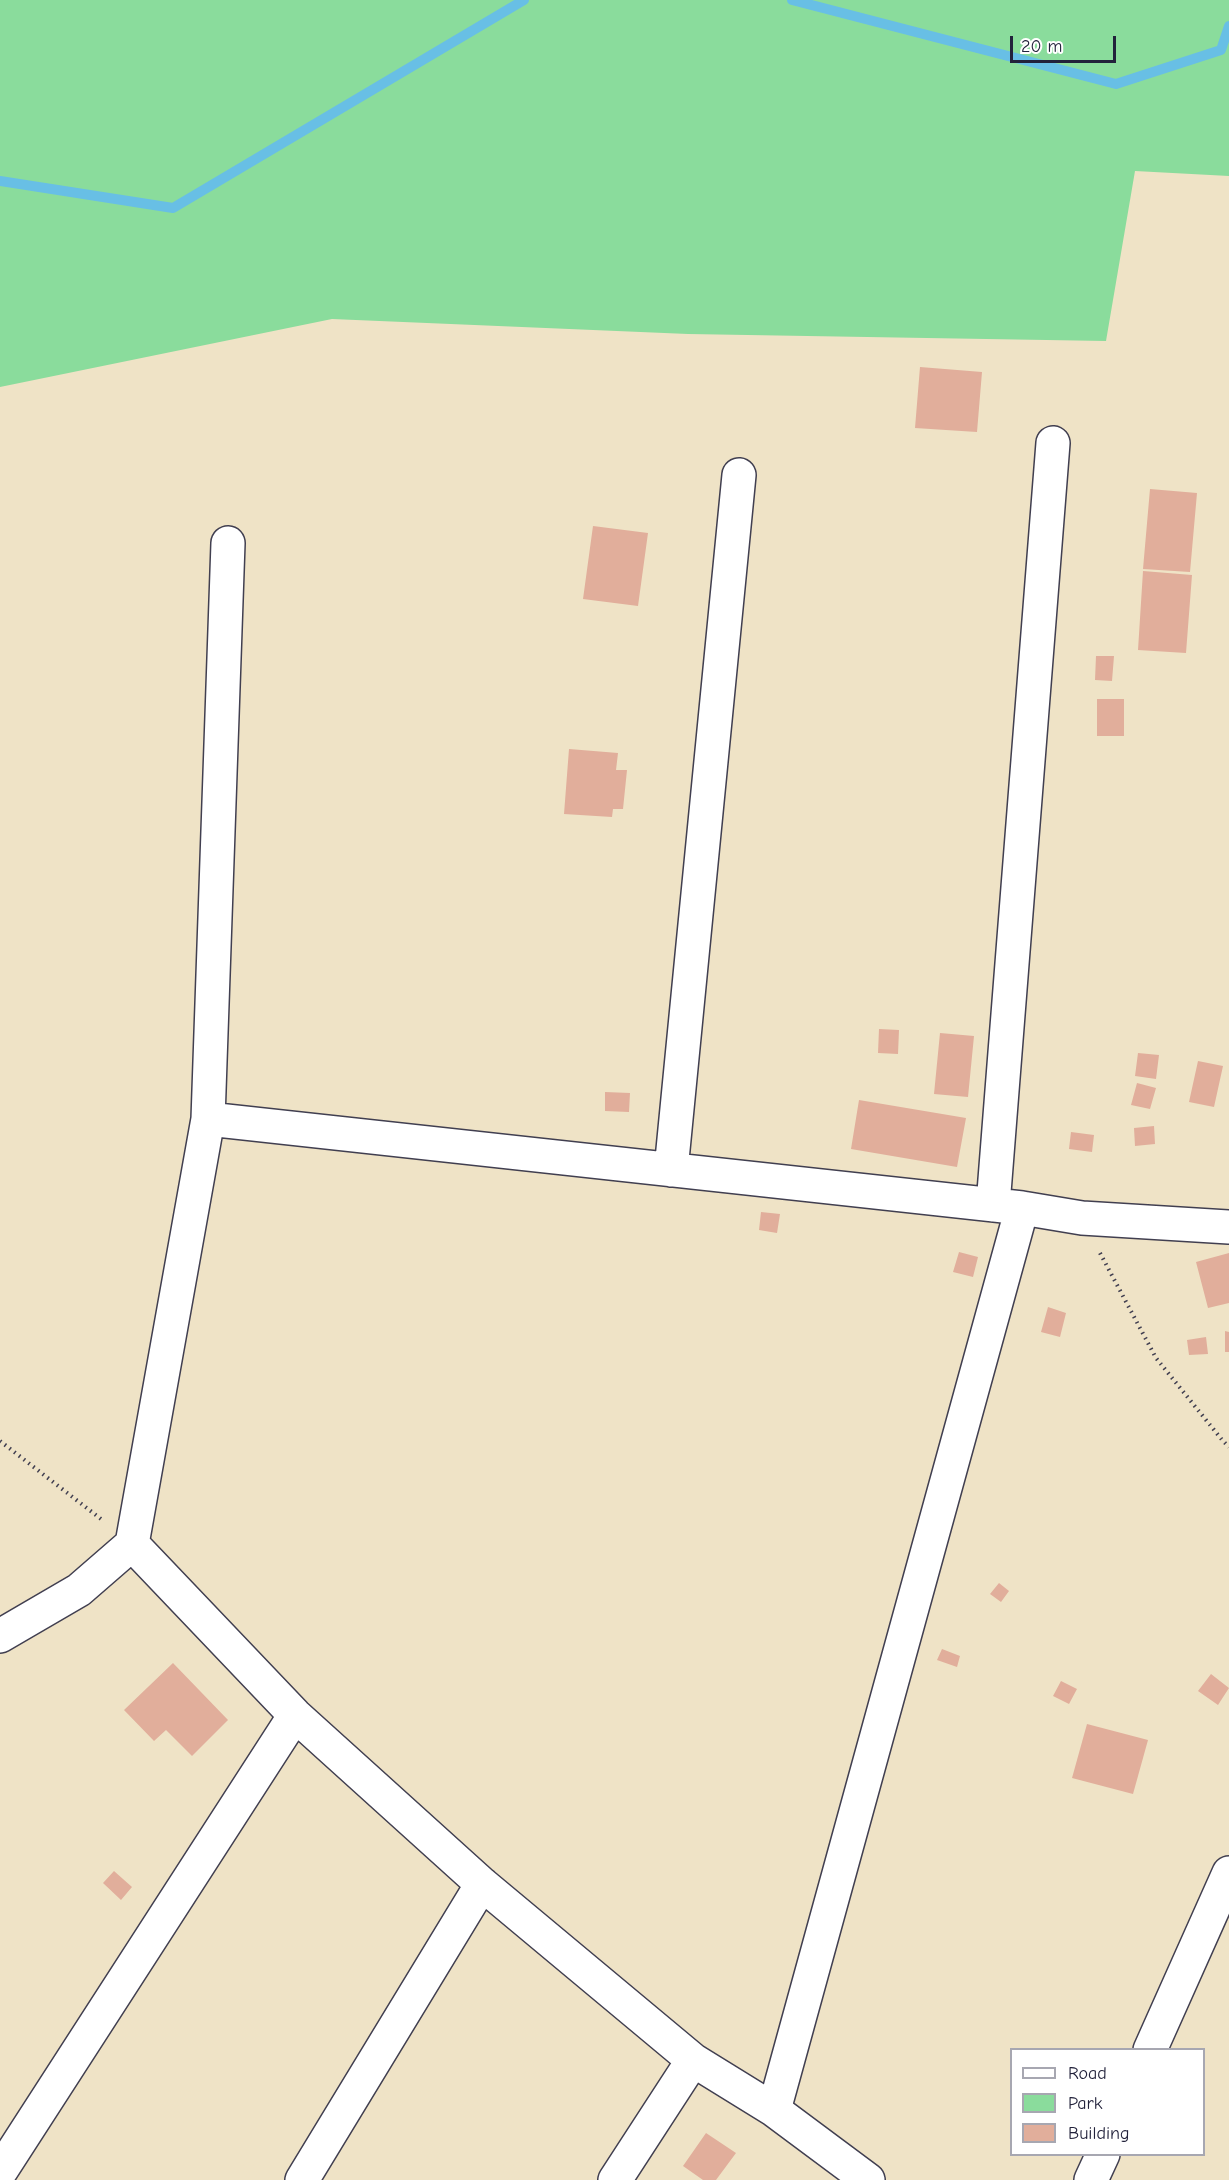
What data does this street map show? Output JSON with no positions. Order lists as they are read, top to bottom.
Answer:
{
  "legend": ["Road", "Park", "Building"],
  "scale_bar": "20 m"
}
